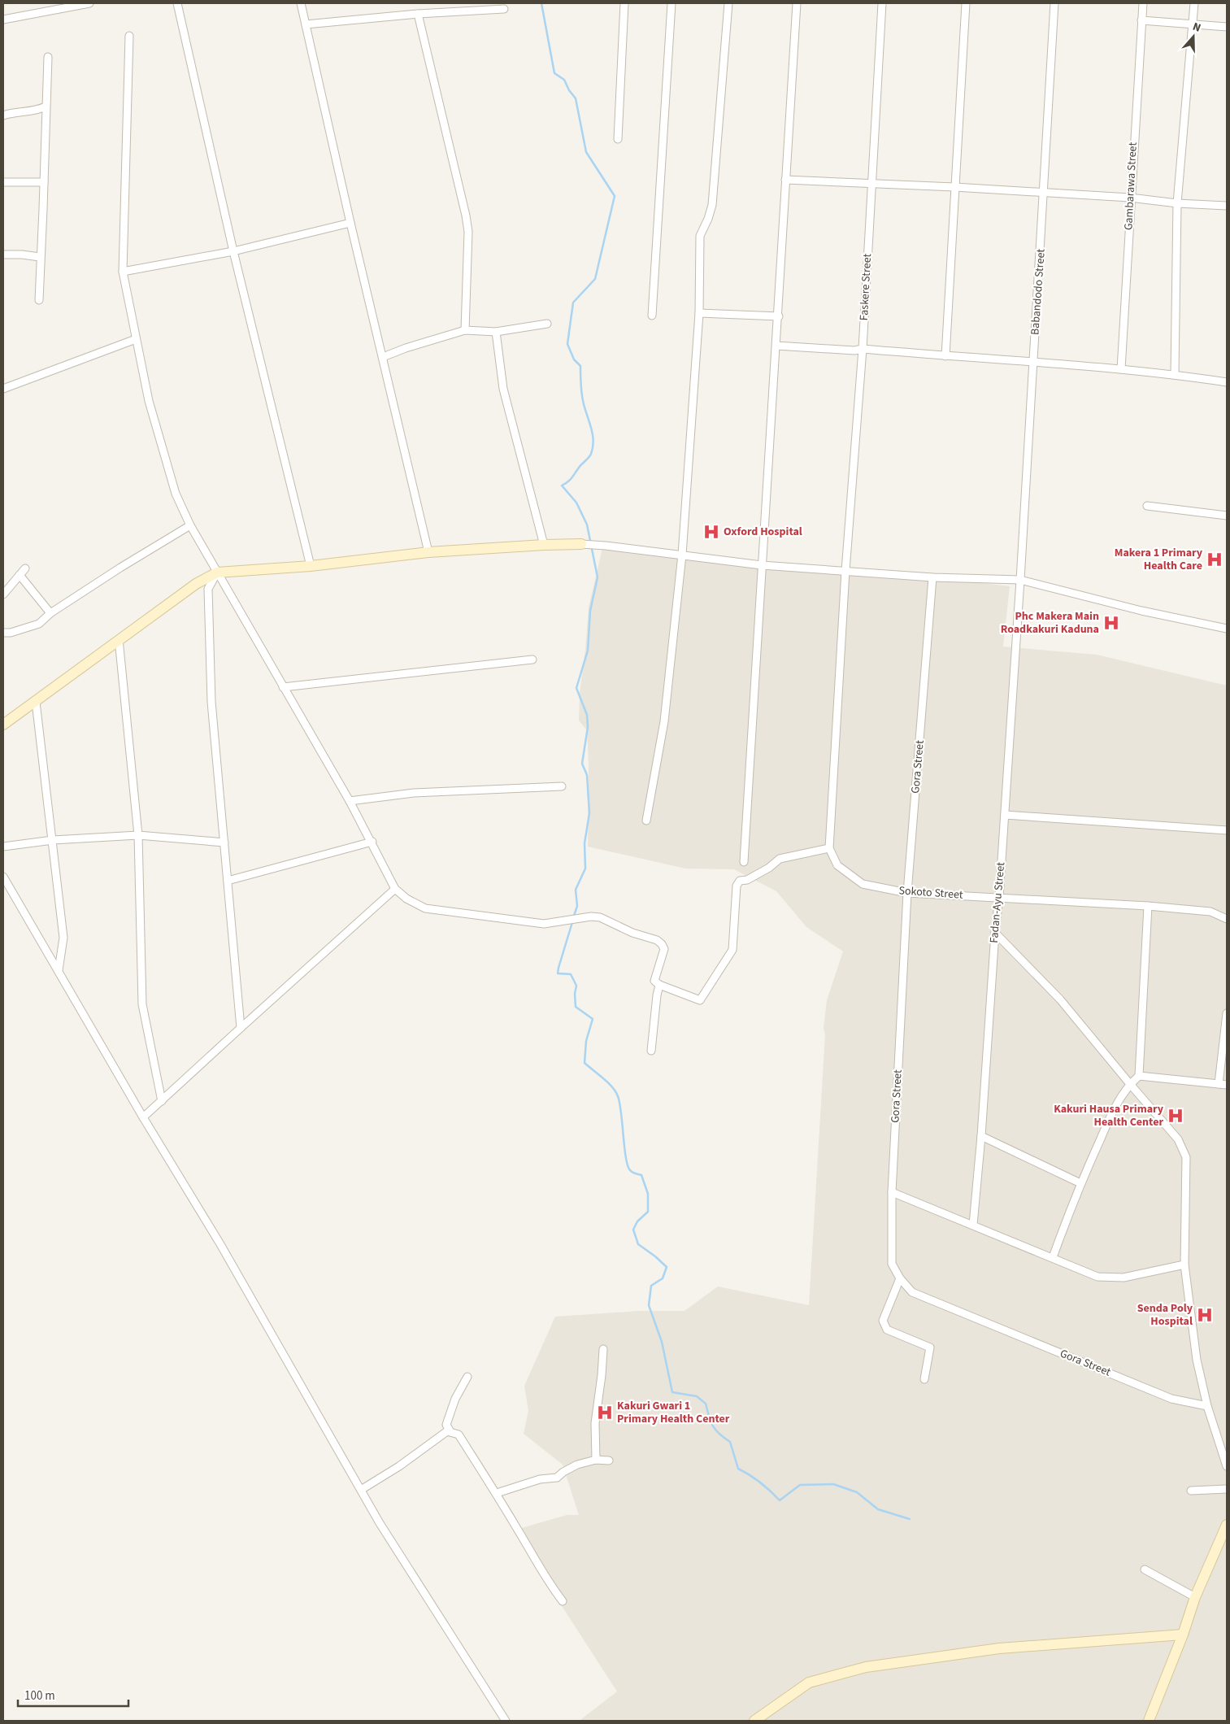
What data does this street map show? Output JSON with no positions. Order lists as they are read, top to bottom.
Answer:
{
  "streets": {
    "street": [
      "Gambarawa Street",
      "Faskere Street",
      "Babandodo Street",
      "Gora Street",
      "Sokoto Street",
      "Fadan-Ayu Street"
    ]
  },
  "crossings": [
    ["Babandodo Street", "Fadan-Ayu Street"],
    ["Gora Street", "Sokoto Street"],
    ["Sokoto Street", "Fadan-Ayu Street"]
  ],
  "places": {
    "hospital": [
      "Oxford Hospital",
      "Makera 1 Primary Health Care",
      "Phc Makera Main Roadkakuri Kaduna",
      "Kakuri Hausa Primary Health Center",
      "Senda Poly Hospital",
      "Kakuri Gwari 1 Primary Health Center"
    ]
  },
  "scale_bar": "100 m",
  "north": "top"
}
